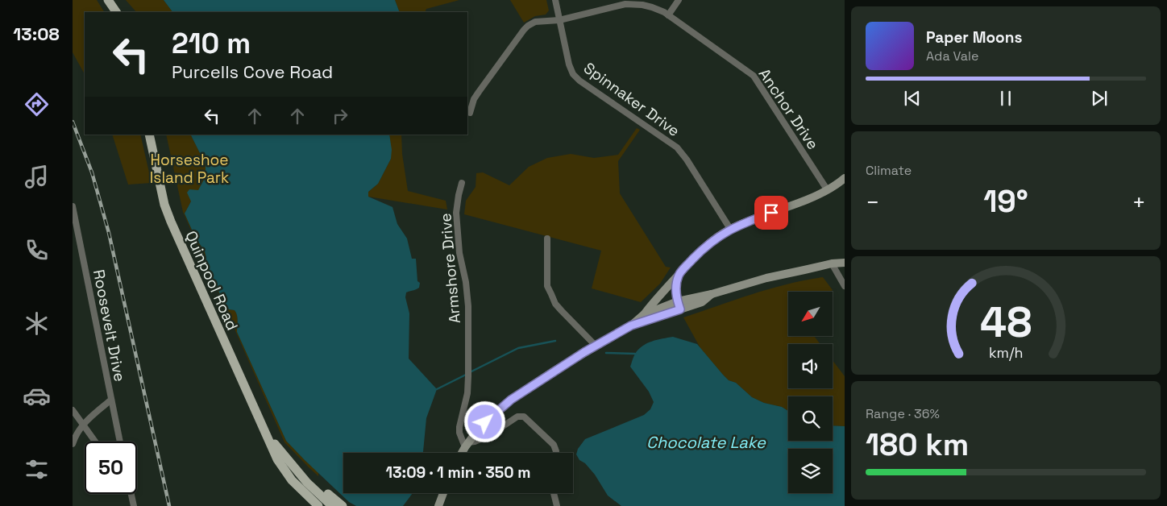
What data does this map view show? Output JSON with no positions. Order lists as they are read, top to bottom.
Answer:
{
  "streets": {
    "main road": ["Quinpool Road"],
    "street": [
      "Spinnaker Drive",
      "Anchor Drive",
      "Armshore Drive",
      "Roosevelt Drive"
    ]
  },
  "crossings": [
    ["Spinnaker Drive", "Anchor Drive"]
  ],
  "water": ["Chocolate Lake"],
  "parks": ["Horseshoe Island Park"],
  "north": "bottom left",
  "page": {
    "tabs": "13:08",
    "turn": ["210 m", "Purcells Cove Road"],
    "song": ["Paper Moons", "Ada Vale"],
    "tile": [
      "Climate",
      ["Range · 36%", "180 km"]
    ],
    "heat": ["−", "19°", "+"],
    "limit": "50",
    "trip": "13:09 · 1 min · 350 m",
    "gauge": ["48", "km/h"]
  }
}
